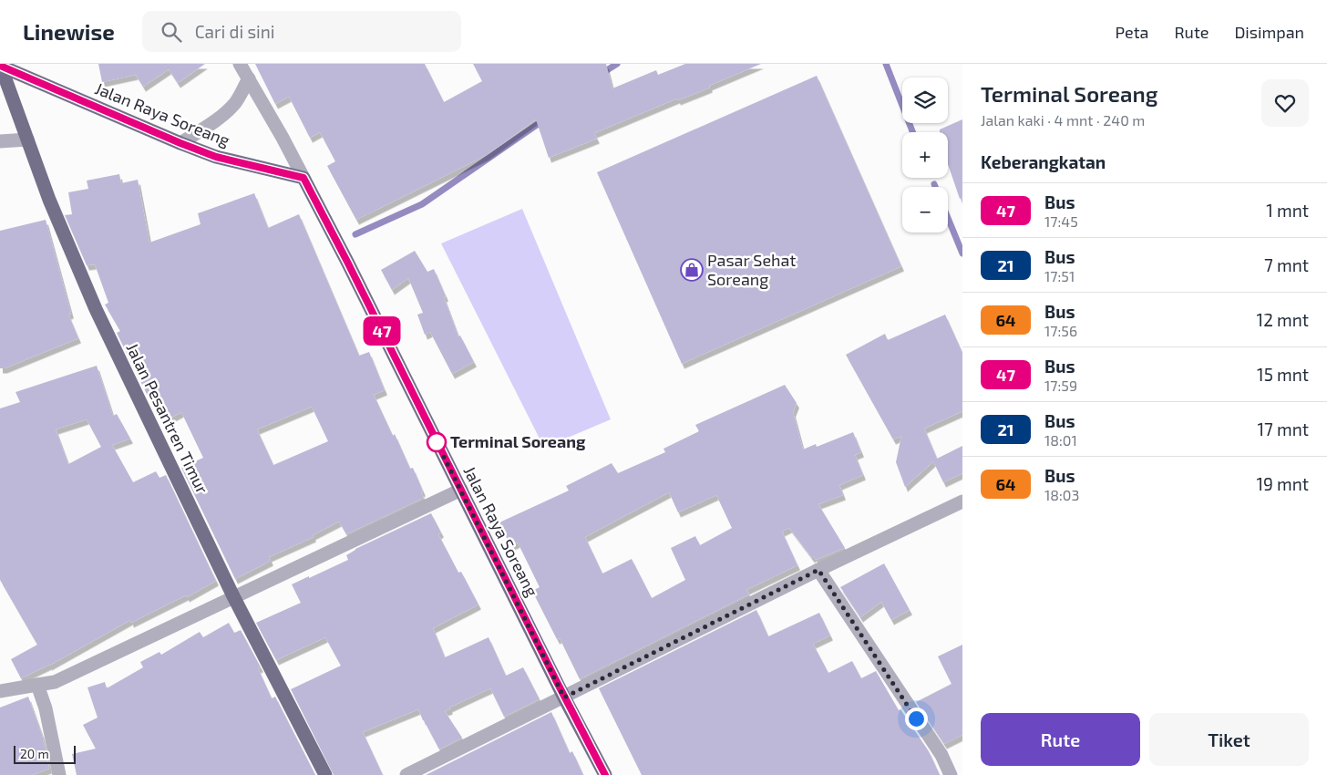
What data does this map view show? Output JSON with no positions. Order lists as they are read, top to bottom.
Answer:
{
  "streets": {
    "main road": ["Jalan Raya Soreang", "Jalan Pesantren Timur"]
  },
  "crossings": [
    ["Jalan Raya Soreang", "Jalan Pesantren Timur"]
  ],
  "places": {
    "shop": ["Pasar Sehat Soreang"],
    "other": ["Terminal Soreang"]
  },
  "lines": ["bus line 47"],
  "scale_bar": "20 m",
  "page": {
    "header": "Linewise",
    "search": "Cari di sini",
    "nav": ["Peta", "Rute", "Disimpan"],
    "on_map": "47",
    "heading": [
      ["Terminal Soreang", "Jalan kaki · 4 mnt · 240 m"],
      "Keberangkatan"
    ],
    "map_buttons": ["+", "−"],
    "list": [
      {
        "mark": "47",
        "name": "Bus",
        "note": "17:45",
        "value": "1 mnt"
      },
      {
        "mark": "21",
        "name": "Bus",
        "note": "17:51",
        "value": "7 mnt"
      },
      {
        "mark": "64",
        "name": "Bus",
        "note": "17:56",
        "value": "12 mnt"
      },
      {
        "mark": "47",
        "name": "Bus",
        "note": "17:59",
        "value": "15 mnt"
      },
      {
        "mark": "21",
        "name": "Bus",
        "note": "18:01",
        "value": "17 mnt"
      },
      {
        "mark": "64",
        "name": "Bus",
        "note": "18:03",
        "value": "19 mnt"
      }
    ],
    "buttons": ["Rute", "Tiket"],
    "scale": "20 m"
  }
}
